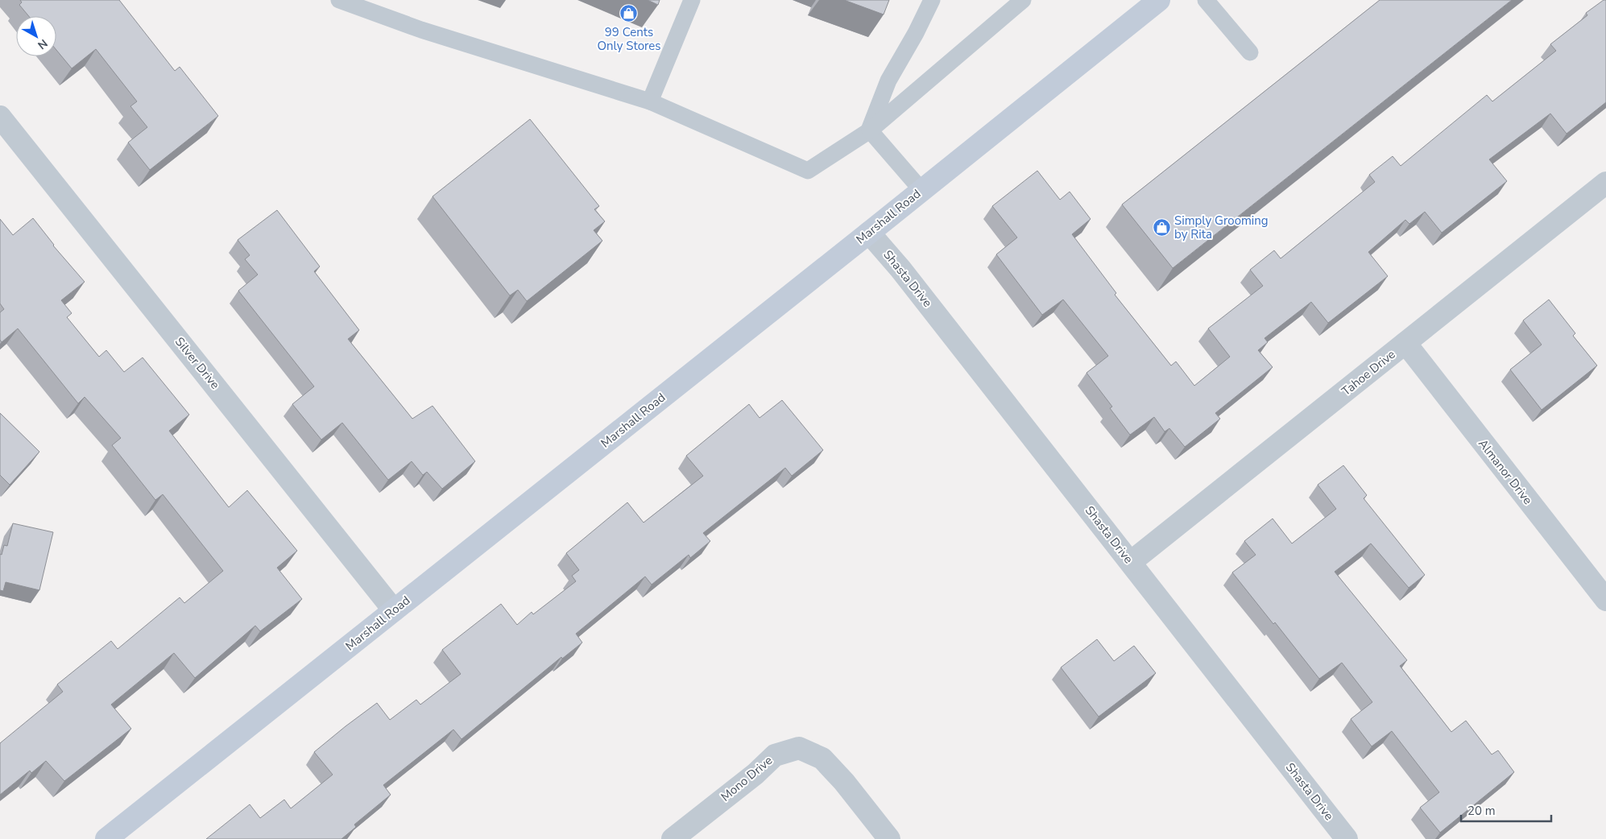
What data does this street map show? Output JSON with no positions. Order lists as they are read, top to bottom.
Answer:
{
  "streets": {
    "street": [
      "Marshall Road",
      "Shasta Drive",
      "Silver Drive",
      "Tahoe Drive",
      "Almanor Drive",
      "Mono Drive"
    ]
  },
  "crossings": [
    ["Marshall Road", "Shasta Drive"],
    ["Marshall Road", "Silver Drive"],
    ["Shasta Drive", "Tahoe Drive"],
    ["Tahoe Drive", "Almanor Drive"]
  ],
  "places": {
    "shop": ["99 Cents Only Stores", "Simply Grooming by Rita"]
  },
  "scale_bar": "20 m",
  "north": "bottom right"
}
